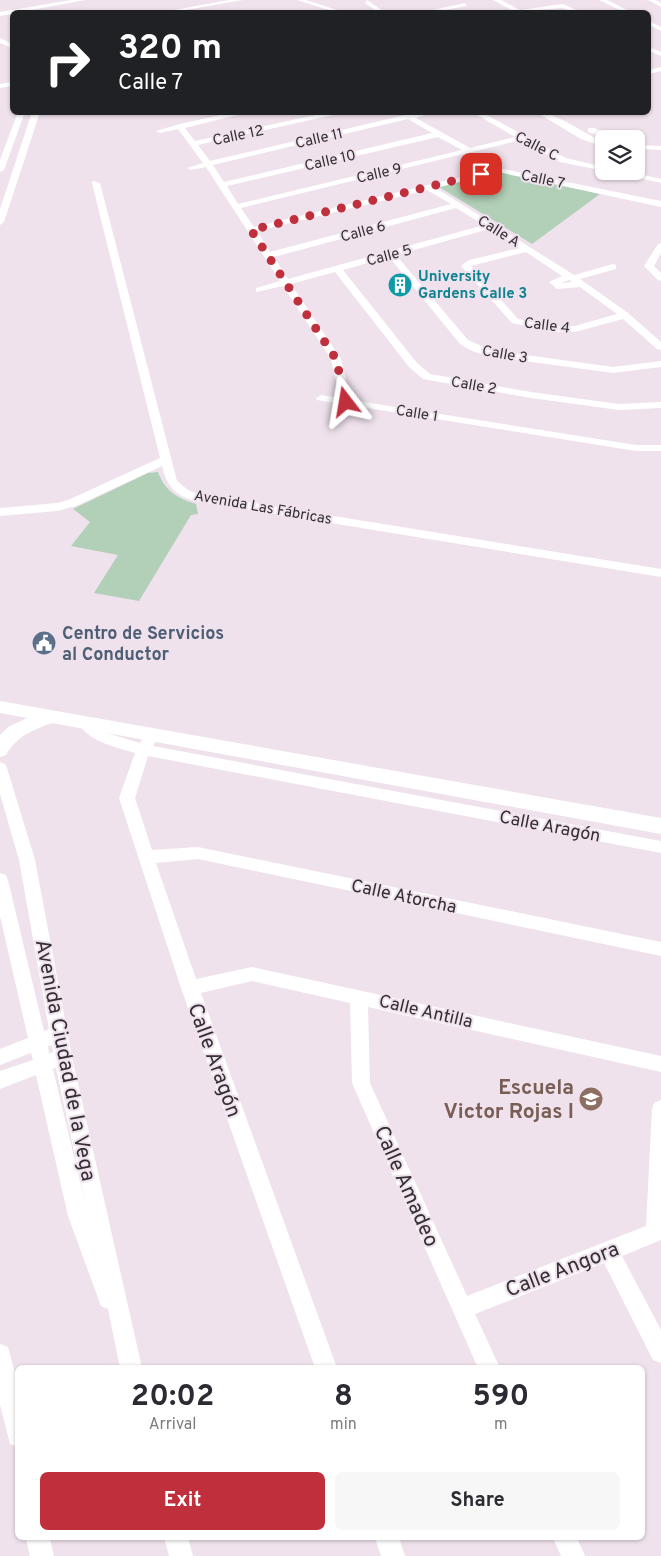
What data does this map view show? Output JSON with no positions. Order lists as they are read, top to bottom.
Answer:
{
  "streets": {
    "street": [
      "Calle 12",
      "Calle 11",
      "Calle C",
      "Calle 10",
      "Calle 9",
      "Calle 7",
      "Calle 6",
      "Calle A",
      "Calle 5",
      "Calle 4",
      "Calle 3",
      "Calle 2",
      "Calle 1",
      "Avenida Las Fábricas",
      "Calle Aragón",
      "Calle Atorcha",
      "Calle Antilla",
      "Avenida Ciudad de la Vega",
      "Calle Amadeo",
      "Calle Angora"
    ]
  },
  "crossings": [
    ["Calle C", "Calle 9"],
    ["Calle 7", "Calle A"],
    ["Calle 6", "Calle A"],
    ["Calle A", "Calle 5"],
    ["Calle A", "Calle 4"],
    ["Calle 5", "Calle 3"],
    ["Calle 5", "Calle 2"],
    ["Calle Aragón", "Calle Atorcha"],
    ["Calle Aragón", "Calle Antilla"],
    ["Calle Antilla", "Calle Amadeo"],
    ["Calle Amadeo", "Calle Angora"]
  ],
  "places": {
    "building": ["University Gardens Calle 3"],
    "public building": ["Centro de Servicios al Conductor"],
    "school or university": ["Escuela Victor Rojas I"]
  },
  "page": {
    "turn": ["320 m", "Calle 7"],
    "eta": [
      "20:02",
      "Arrival",
      "8",
      "min",
      "590",
      "m"
    ],
    "buttons": ["Exit", "Share"]
  }
}
